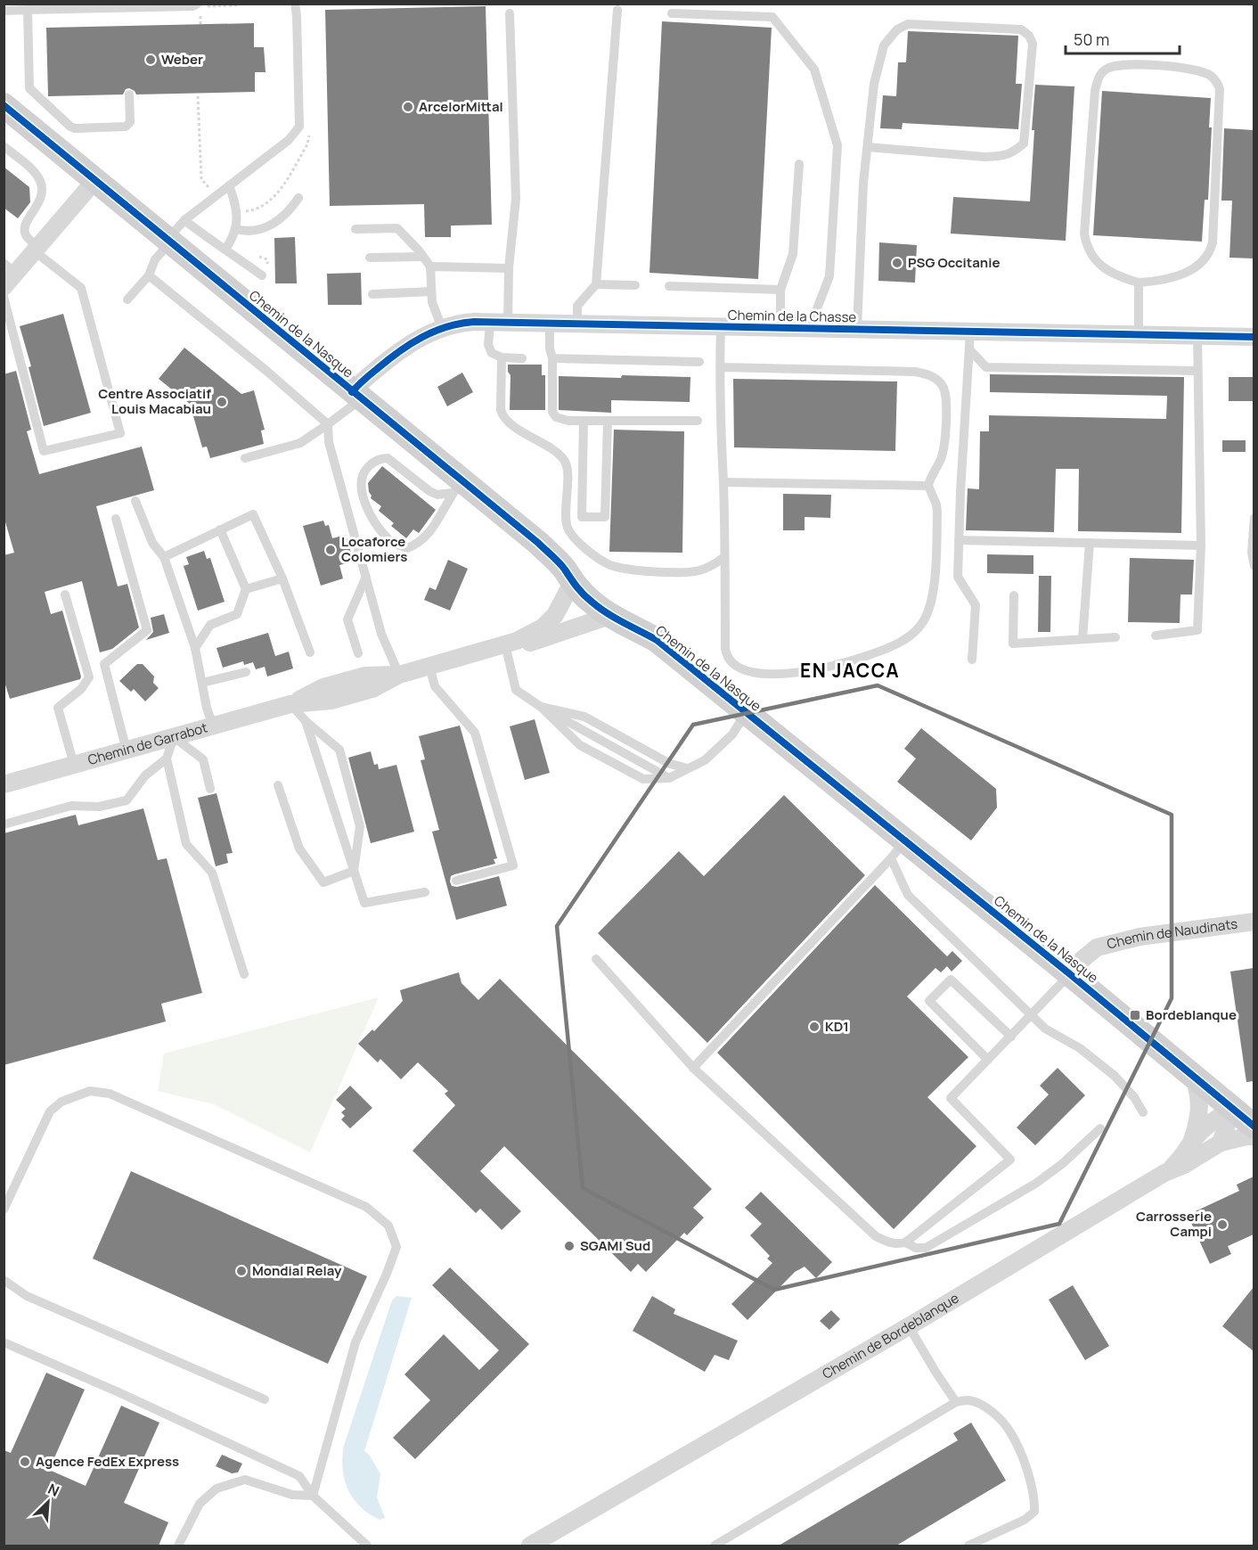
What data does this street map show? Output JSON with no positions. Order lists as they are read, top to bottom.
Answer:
{
  "streets": {
    "street": [
      "Chemin de la Chasse",
      "Chemin de la Nasque",
      "Chemin de Garrabot",
      "Chemin de Naudinats",
      "Chemin de Bordeblanque"
    ]
  },
  "crossings": [
    ["Chemin de la Chasse", "Chemin de la Nasque"],
    ["Chemin de la Nasque", "Chemin de Garrabot"],
    ["Chemin de la Nasque", "Chemin de Naudinats"]
  ],
  "districts": ["EN JACCA"],
  "places": {
    "other": [
      "Weber",
      "ArcelorMittal",
      "PSG Occitanie",
      "Centre Associatif Louis Macabiau",
      "Locaforce Colomiers",
      "KD1",
      "Carrosserie Campi",
      "SGAMI Sud",
      "Mondial Relay",
      "Agence FedEx Express"
    ],
    "transit": ["Bordeblanque"]
  },
  "scale_bar": "50 m",
  "north": "top right"
}
